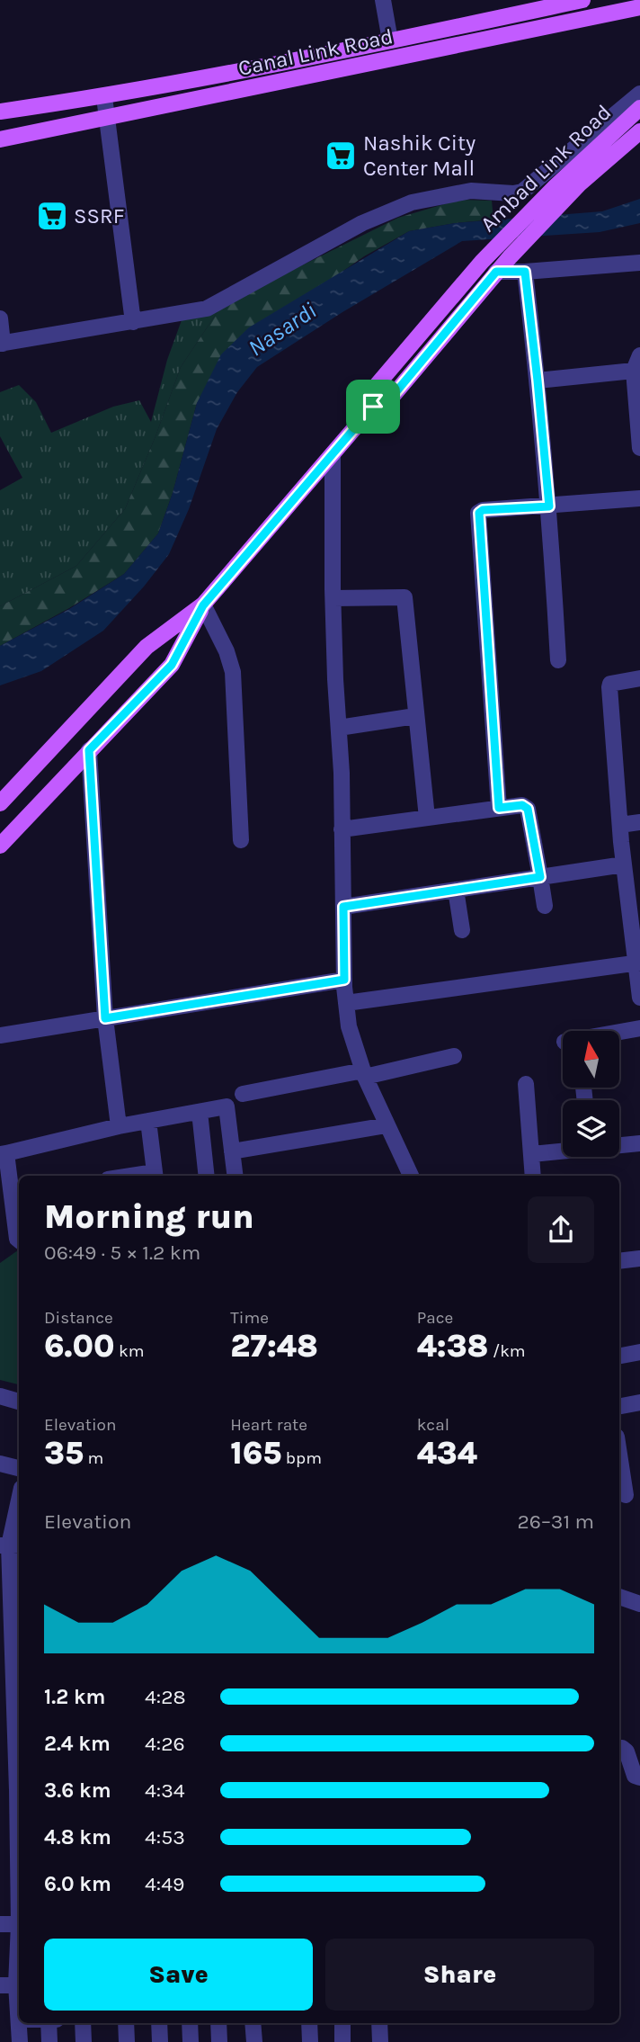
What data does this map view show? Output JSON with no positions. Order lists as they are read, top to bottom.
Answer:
{
  "streets": {
    "main road": ["Canal Link Road", "Ambad Link Road"]
  },
  "water": ["Nasardi"],
  "places": {
    "supermarket": ["Nashik City Center Mall", "SSRF"]
  },
  "north": "top",
  "page": {
    "heading": ["Morning run", "06:49 · 5 × 1.2 km"],
    "stats": [
      ["Distance", "6.00 km"],
      ["Time", "27:48"],
      ["Pace", "4:38 /km"],
      ["Elevation", "35 m"],
      ["Heart rate", "165 bpm"],
      ["kcal", "434"]
    ],
    "chart": ["Elevation", "26–31 m"],
    "list": [
      {
        "name": "1.2 km",
        "note": "4:28"
      },
      {
        "name": "2.4 km",
        "note": "4:26"
      },
      {
        "name": "3.6 km",
        "note": "4:34"
      },
      {
        "name": "4.8 km",
        "note": "4:53"
      },
      {
        "name": "6.0 km",
        "note": "4:49"
      }
    ],
    "buttons": ["Save", "Share"]
  }
}
